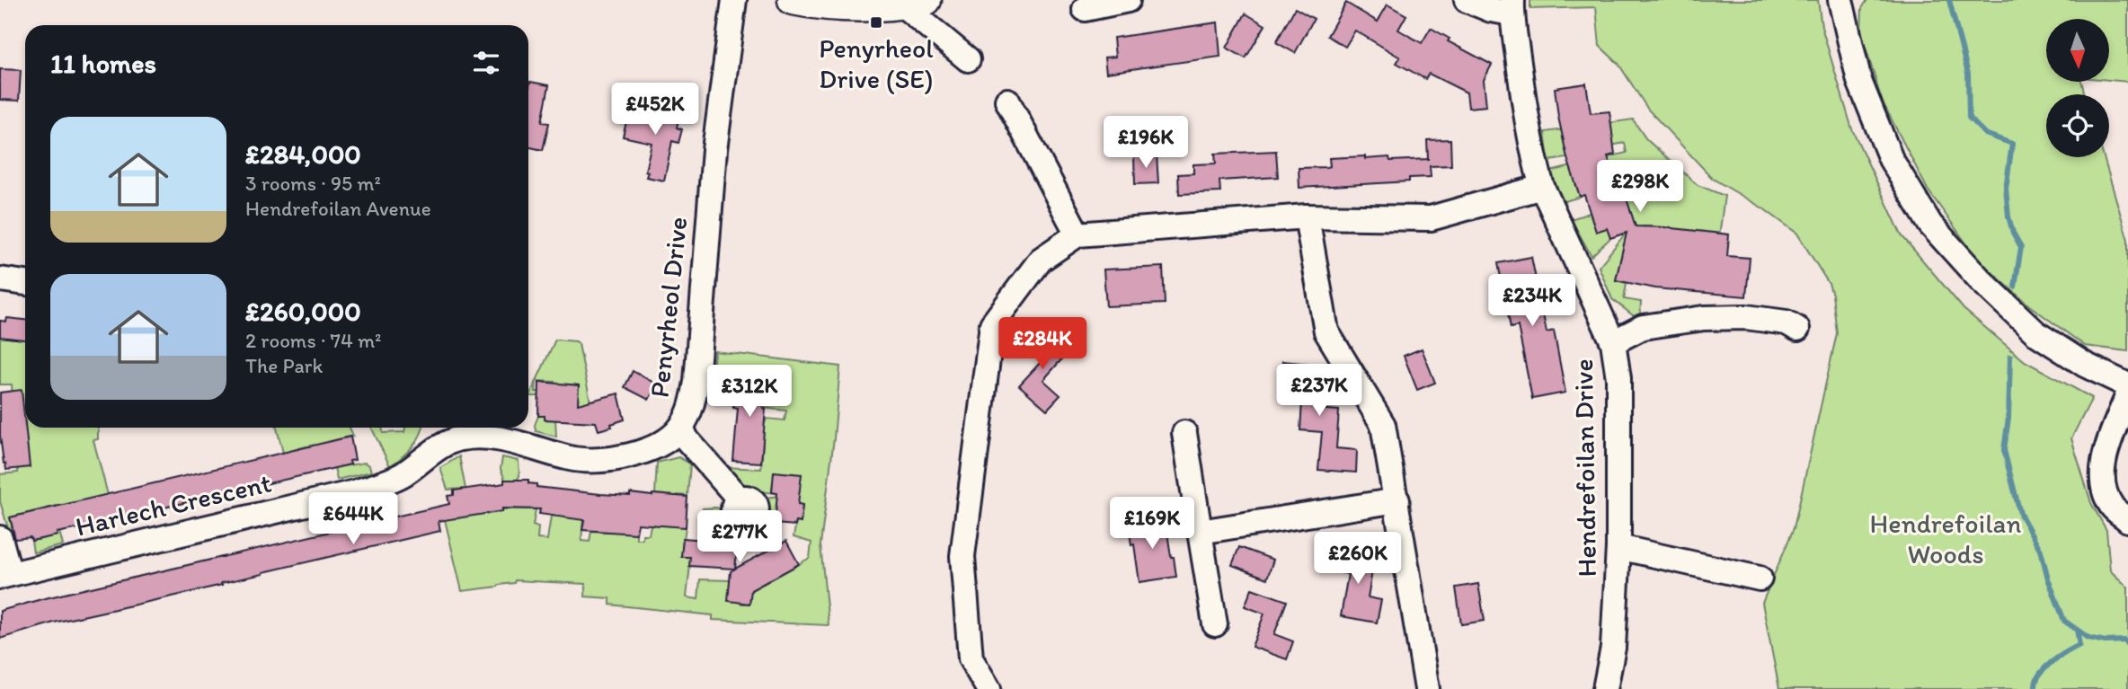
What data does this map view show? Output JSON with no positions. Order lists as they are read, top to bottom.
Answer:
{
  "streets": {
    "street": ["Penyrheol Drive", "Hendrefoilan Drive", "Harlech Crescent"]
  },
  "crossings": [
    ["Penyrheol Drive", "Harlech Crescent"]
  ],
  "parks": ["Hendrefoilan Woods"],
  "places": {
    "transit": ["Penyrheol Drive (SE)"]
  },
  "north": "bottom",
  "page": {
    "heading": "11 homes",
    "price": [
      "£452K",
      "£196K",
      "£298K",
      "£234K",
      "£284K",
      "£237K",
      "£312K",
      "£644K",
      "£169K",
      "£277K",
      "£260K"
    ],
    "list": [
      {
        "name": "£284,000",
        "note": "3 rooms · 95 m² · Hendrefoilan Avenue"
      },
      {
        "name": "£260,000",
        "note": "2 rooms · 74 m² · The Park"
      }
    ]
  }
}
